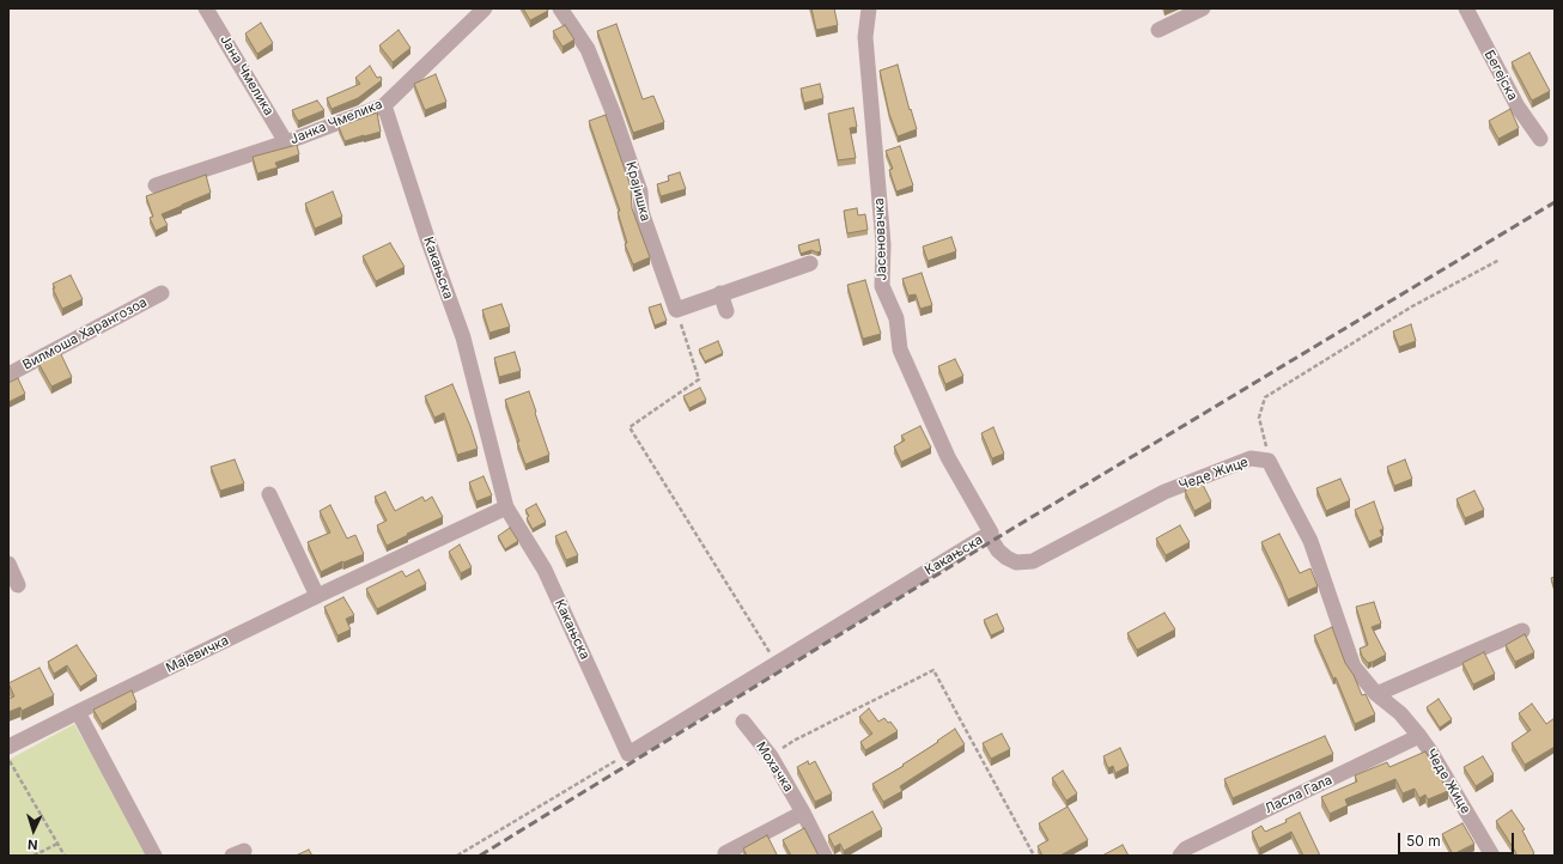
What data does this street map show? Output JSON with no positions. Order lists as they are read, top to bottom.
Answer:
{
  "streets": {
    "street": [
      "Јана Чмелика",
      "Бегејска",
      "Јанка Чмелика",
      "Крајишка",
      "Јасеновачка",
      "Какањска",
      "Вилмоша Харангозоа",
      "Чеде Жице",
      "Мајевичка",
      "Мохачка",
      "Ласла Гала"
    ]
  },
  "crossings": [
    ["Јана Чмелика", "Јанка Чмелика"],
    ["Јанка Чмелика", "Какањска"],
    ["Јасеновачка", "Какањска"],
    ["Јасеновачка", "Чеде Жице"],
    ["Какањска", "Чеде Жице"],
    ["Какањска", "Мајевичка"],
    ["Чеде Жице", "Ласла Гала"]
  ],
  "scale_bar": "50 m",
  "north": "bottom"
}
